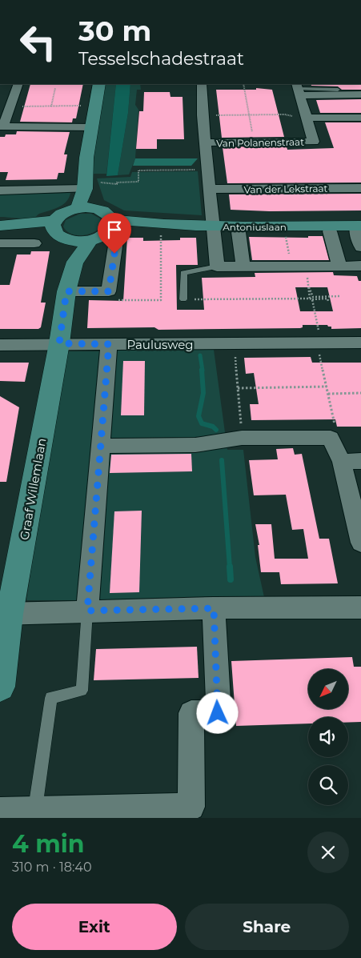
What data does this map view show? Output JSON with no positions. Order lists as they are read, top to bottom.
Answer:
{
  "streets": {
    "street": [
      "Van Polanenstraat",
      "Van der Lekstraat",
      "Antoniuslaan",
      "Paulusweg",
      "Graaf Willemlaan"
    ]
  },
  "crossings": [
    ["Paulusweg", "Graaf Willemlaan"]
  ],
  "north": "bottom left",
  "page": {
    "turn": ["30 m", "Tesselschadestraat"],
    "heading": ["4 min", "310 m · 18:40"],
    "buttons": ["Exit", "Share"]
  }
}
